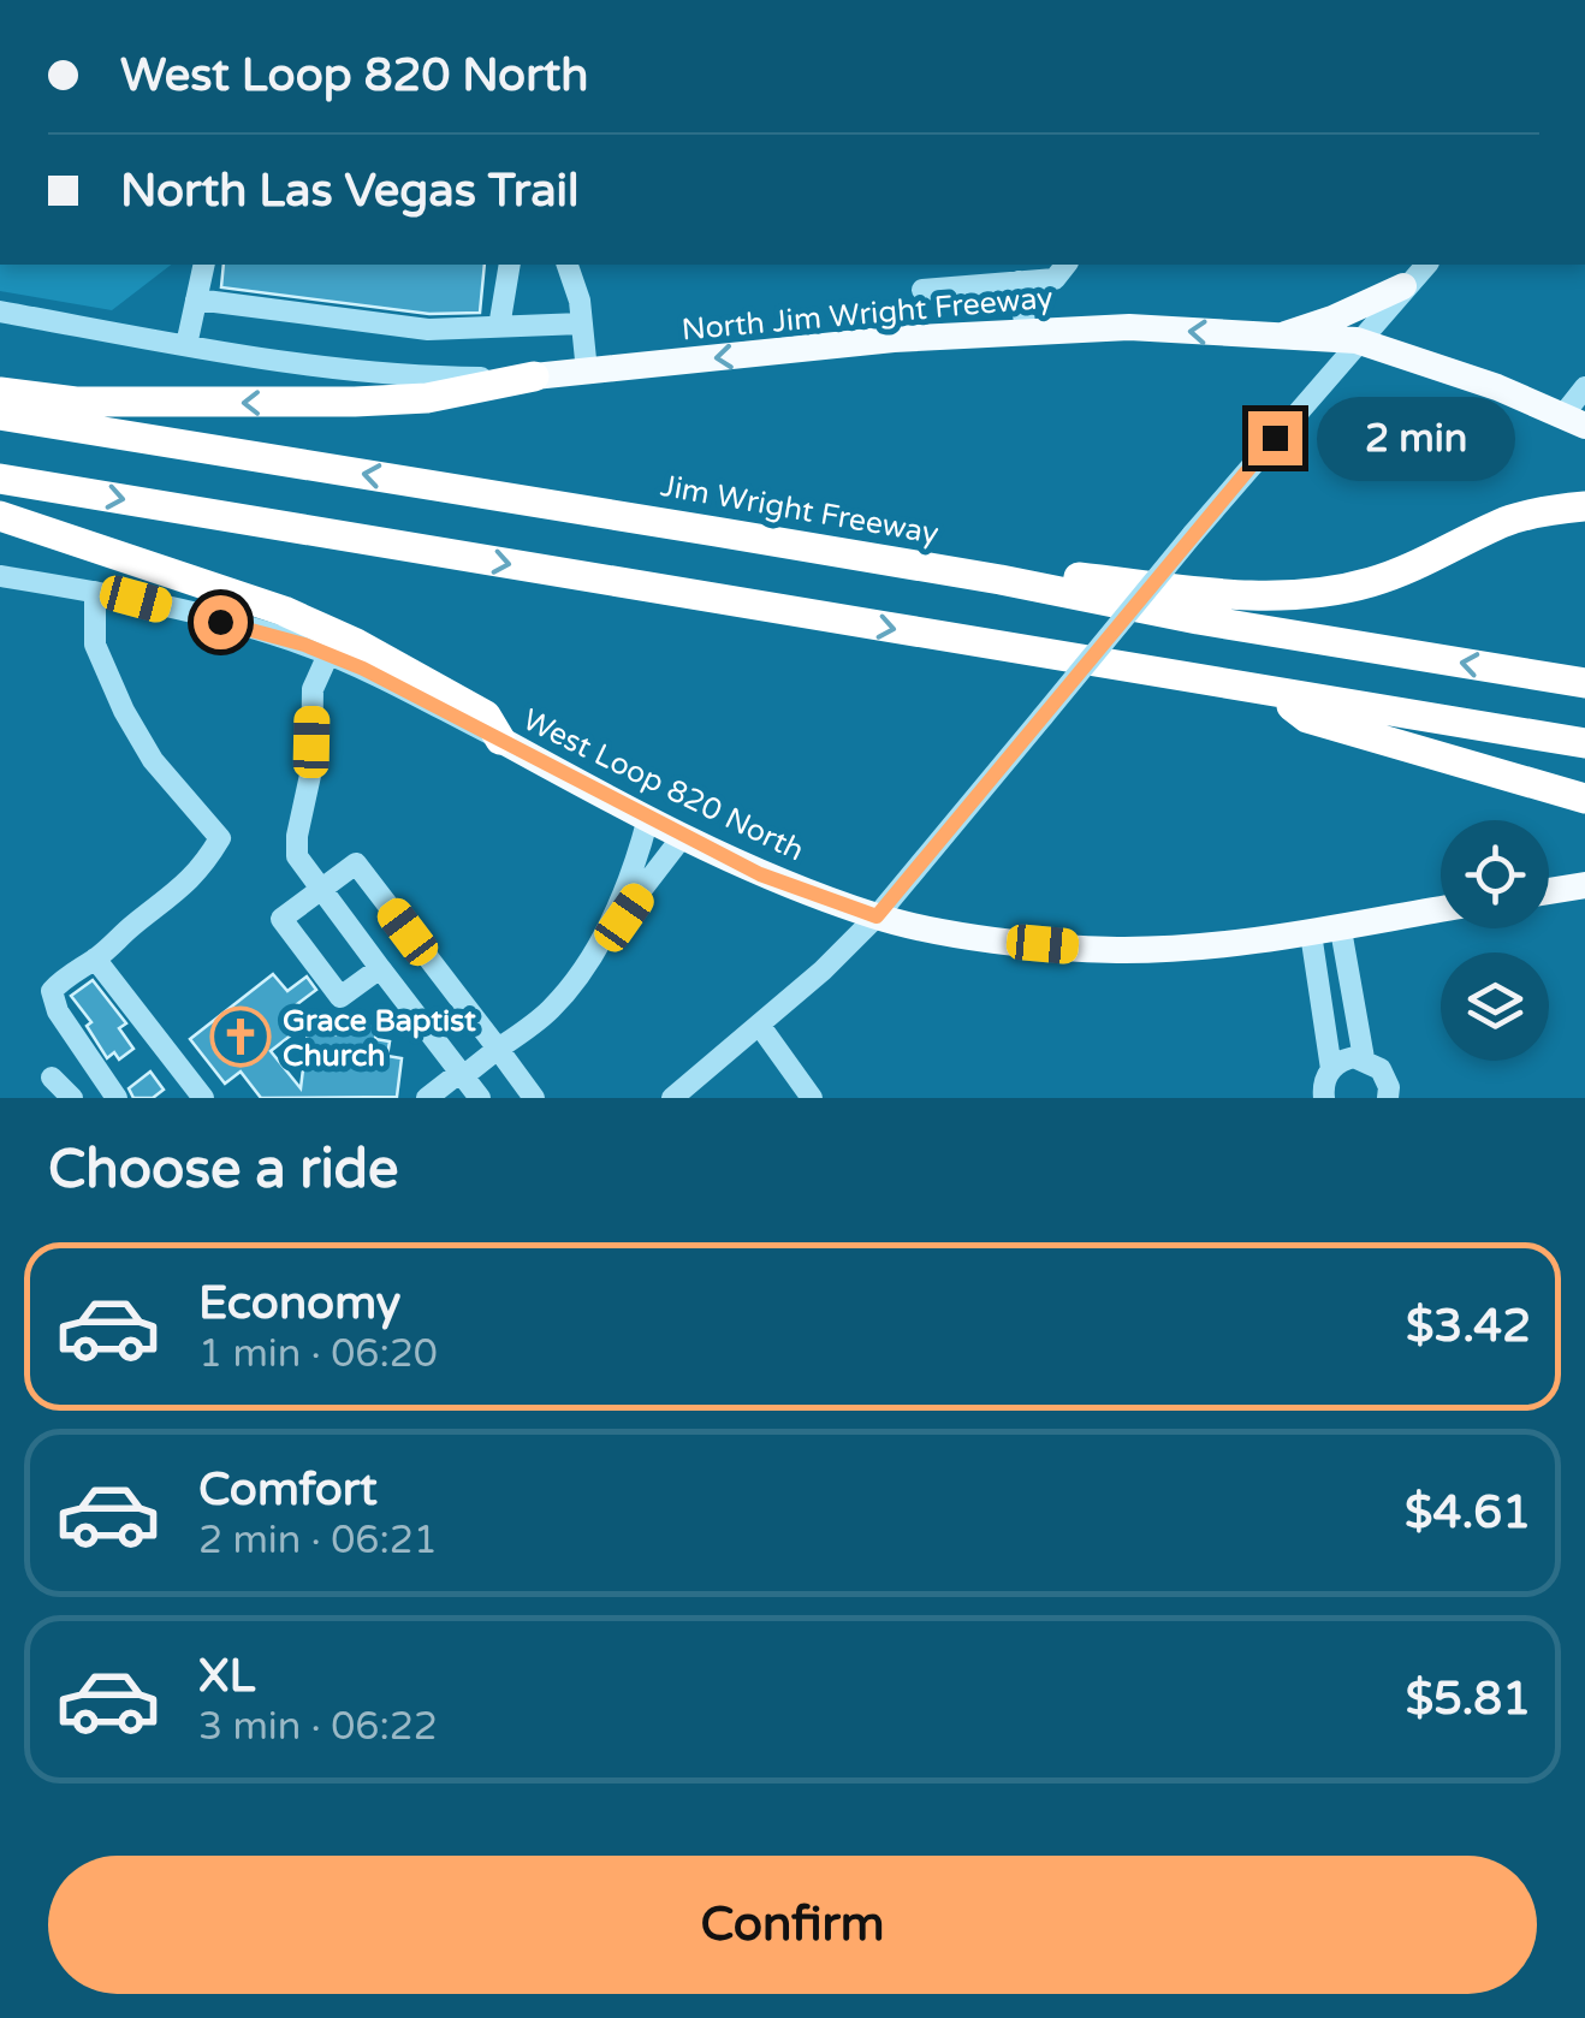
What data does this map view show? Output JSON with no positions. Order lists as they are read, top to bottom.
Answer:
{
  "streets": {
    "highway": ["Jim Wright Freeway"],
    "main road": ["North Jim Wright Freeway", "West Loop 820 North"]
  },
  "one_way": ["North Jim Wright Freeway"],
  "places": {
    "church": ["Grace Baptist Church"]
  },
  "page": {
    "banner": ["West Loop 820 North", "North Las Vegas Trail"],
    "bubble": "2 min",
    "heading": "Choose a ride",
    "list": [
      {
        "name": "Economy",
        "note": "1 min · 06:20",
        "value": "$3.42"
      },
      {
        "name": "Comfort",
        "note": "2 min · 06:21",
        "value": "$4.61"
      },
      {
        "name": "XL",
        "note": "3 min · 06:22",
        "value": "$5.81"
      }
    ],
    "buttons": "Confirm"
  }
}
